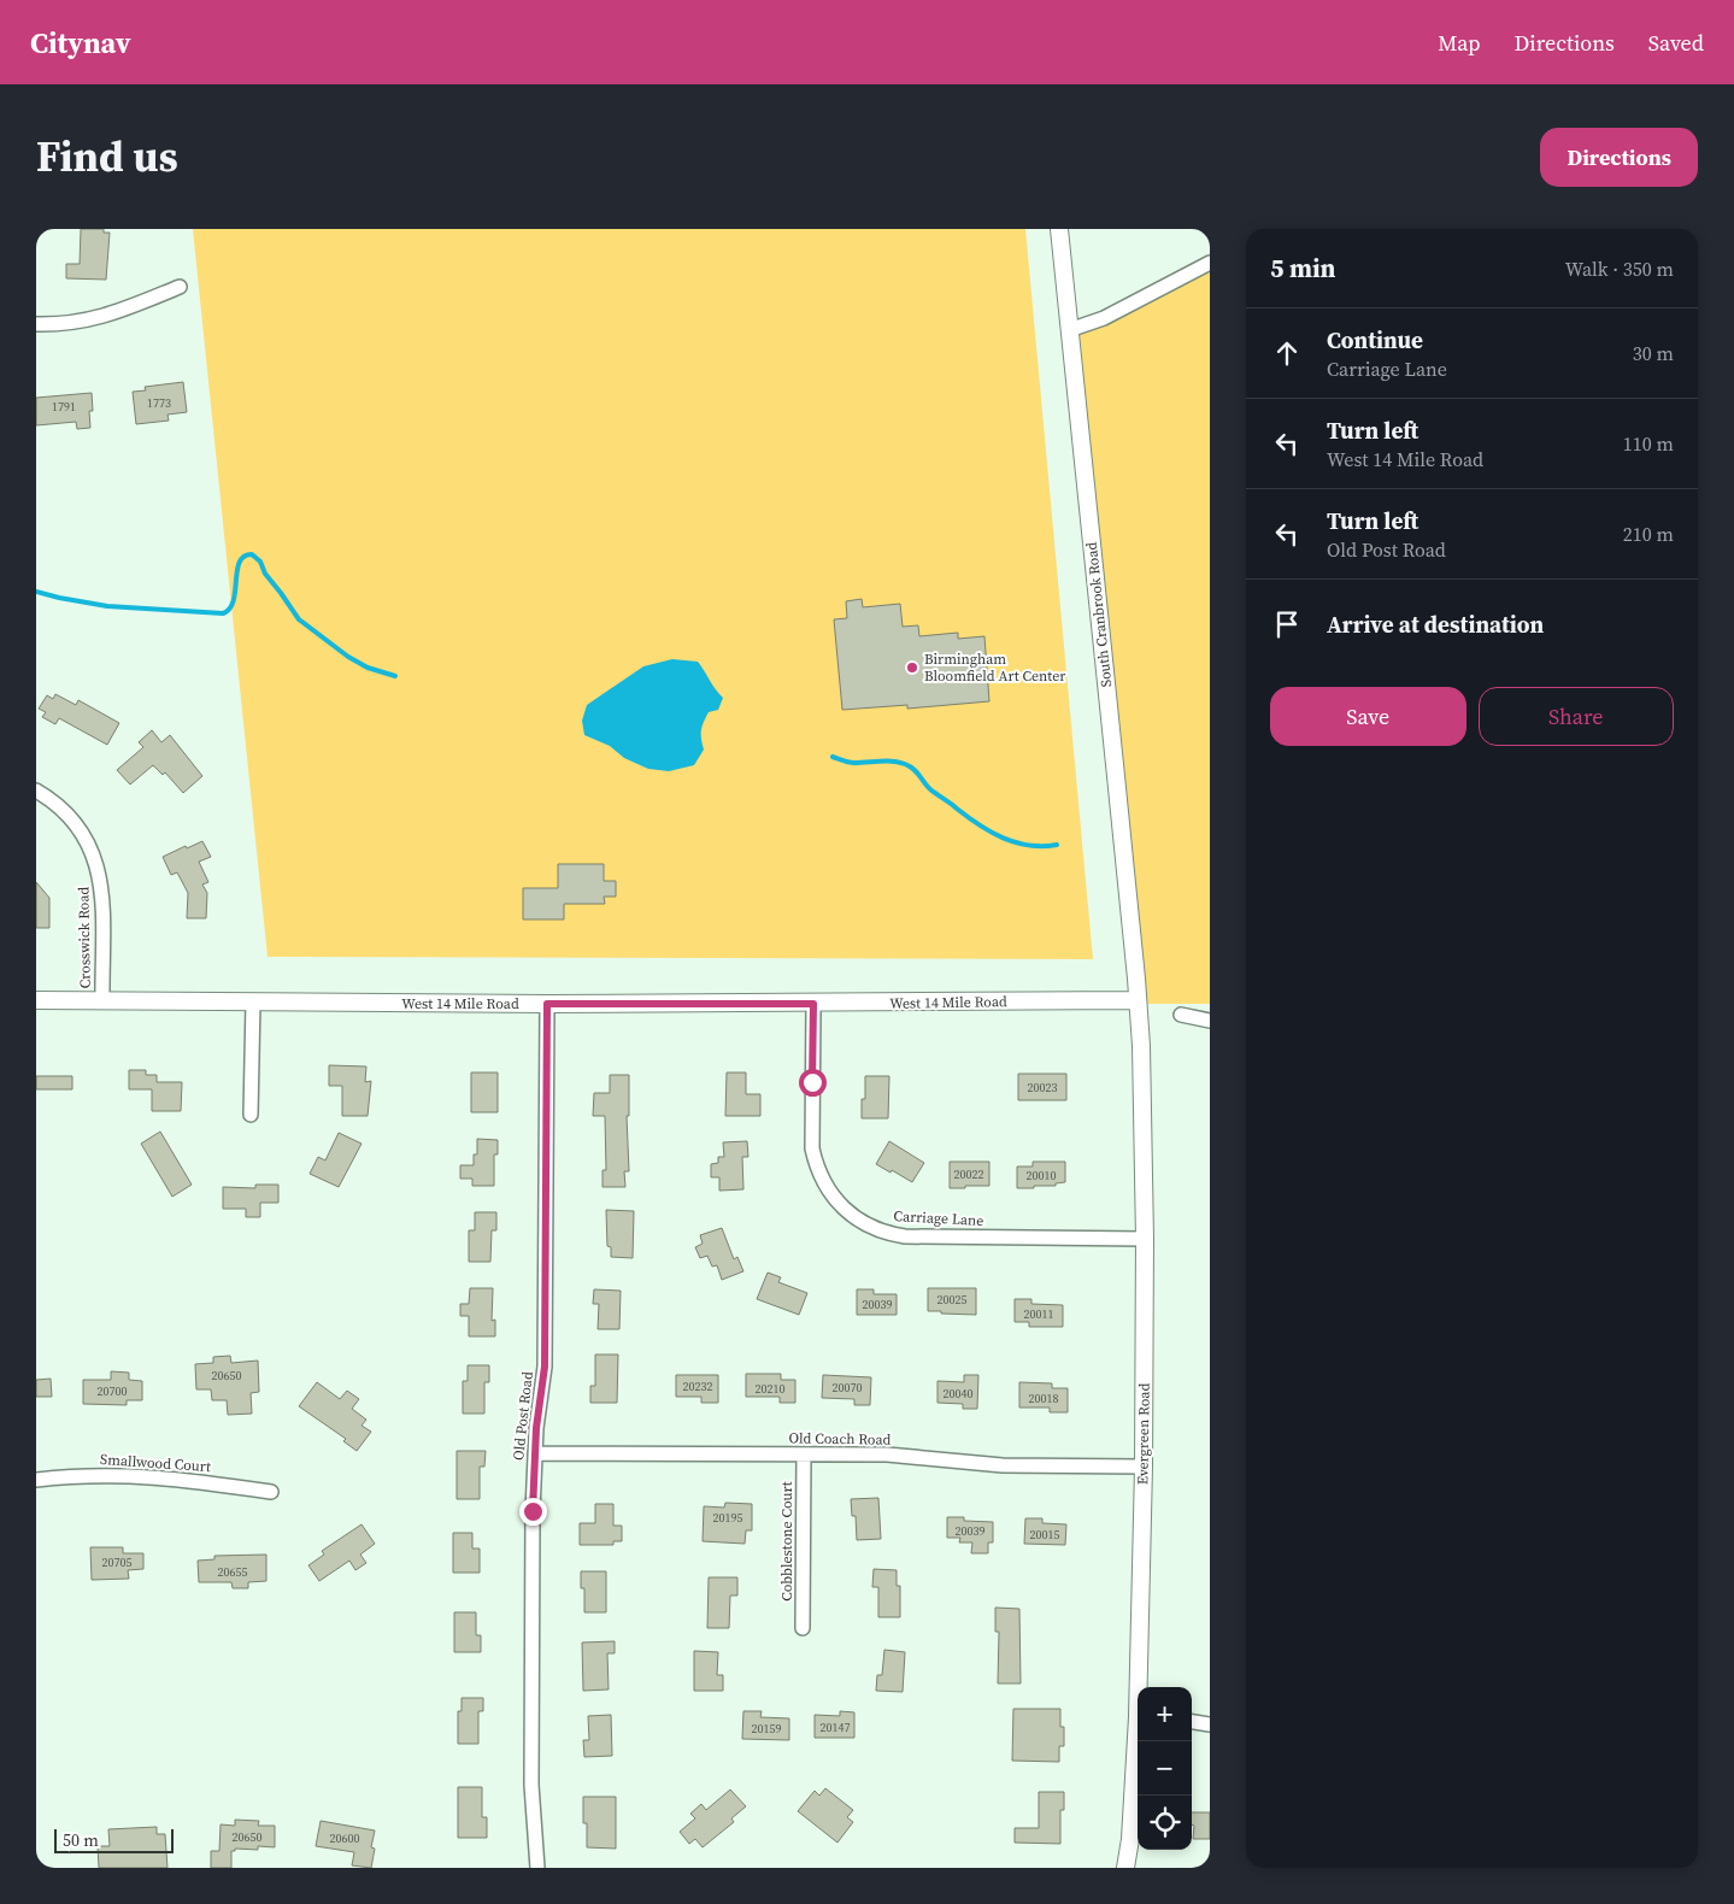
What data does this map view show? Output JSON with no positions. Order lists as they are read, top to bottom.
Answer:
{
  "streets": {
    "street": [
      "South Cranbrook Road",
      "Crosswick Road",
      "West 14 Mile Road",
      "Carriage Lane",
      "Old Post Road",
      "Evergreen Road",
      "Old Coach Road",
      "Smallwood Court",
      "Cobblestone Court"
    ]
  },
  "crossings": [
    ["South Cranbrook Road", "West 14 Mile Road"],
    ["South Cranbrook Road", "Evergreen Road"],
    ["Crosswick Road", "West 14 Mile Road"],
    ["West 14 Mile Road", "Carriage Lane"],
    ["West 14 Mile Road", "Old Post Road"],
    ["West 14 Mile Road", "Evergreen Road"],
    ["Carriage Lane", "Evergreen Road"],
    ["Old Post Road", "Old Coach Road"],
    ["Evergreen Road", "Old Coach Road"],
    ["Old Coach Road", "Cobblestone Court"]
  ],
  "places": ["Birmingham Bloomfield Art Center"],
  "house_numbers": [
    "1773",
    "1791",
    "20023",
    "20022",
    "20010",
    "20025",
    "20039",
    "20011",
    "20650",
    "20232",
    "20070",
    "20210",
    "20700",
    "20040",
    "20018",
    "20195",
    "20039",
    "20015",
    "20705",
    "20655",
    "20147",
    "20159",
    "20650",
    "20600"
  ],
  "scale_bar": "50 m",
  "page": {
    "header": "Citynav",
    "nav": ["Map", "Directions", "Saved"],
    "title": "Find us",
    "buttons": [
      "Directions",
      ["Save", "Share"]
    ],
    "heading": ["5 min", "Walk · 350 m"],
    "list": [
      ["Continue", "Carriage Lane", "30 m"],
      ["Turn left", "West 14 Mile Road", "110 m"],
      ["Turn left", "Old Post Road", "210 m"],
      "Arrive at destination"
    ],
    "map_buttons": ["+", "−"],
    "scale": "50 m"
  }
}
